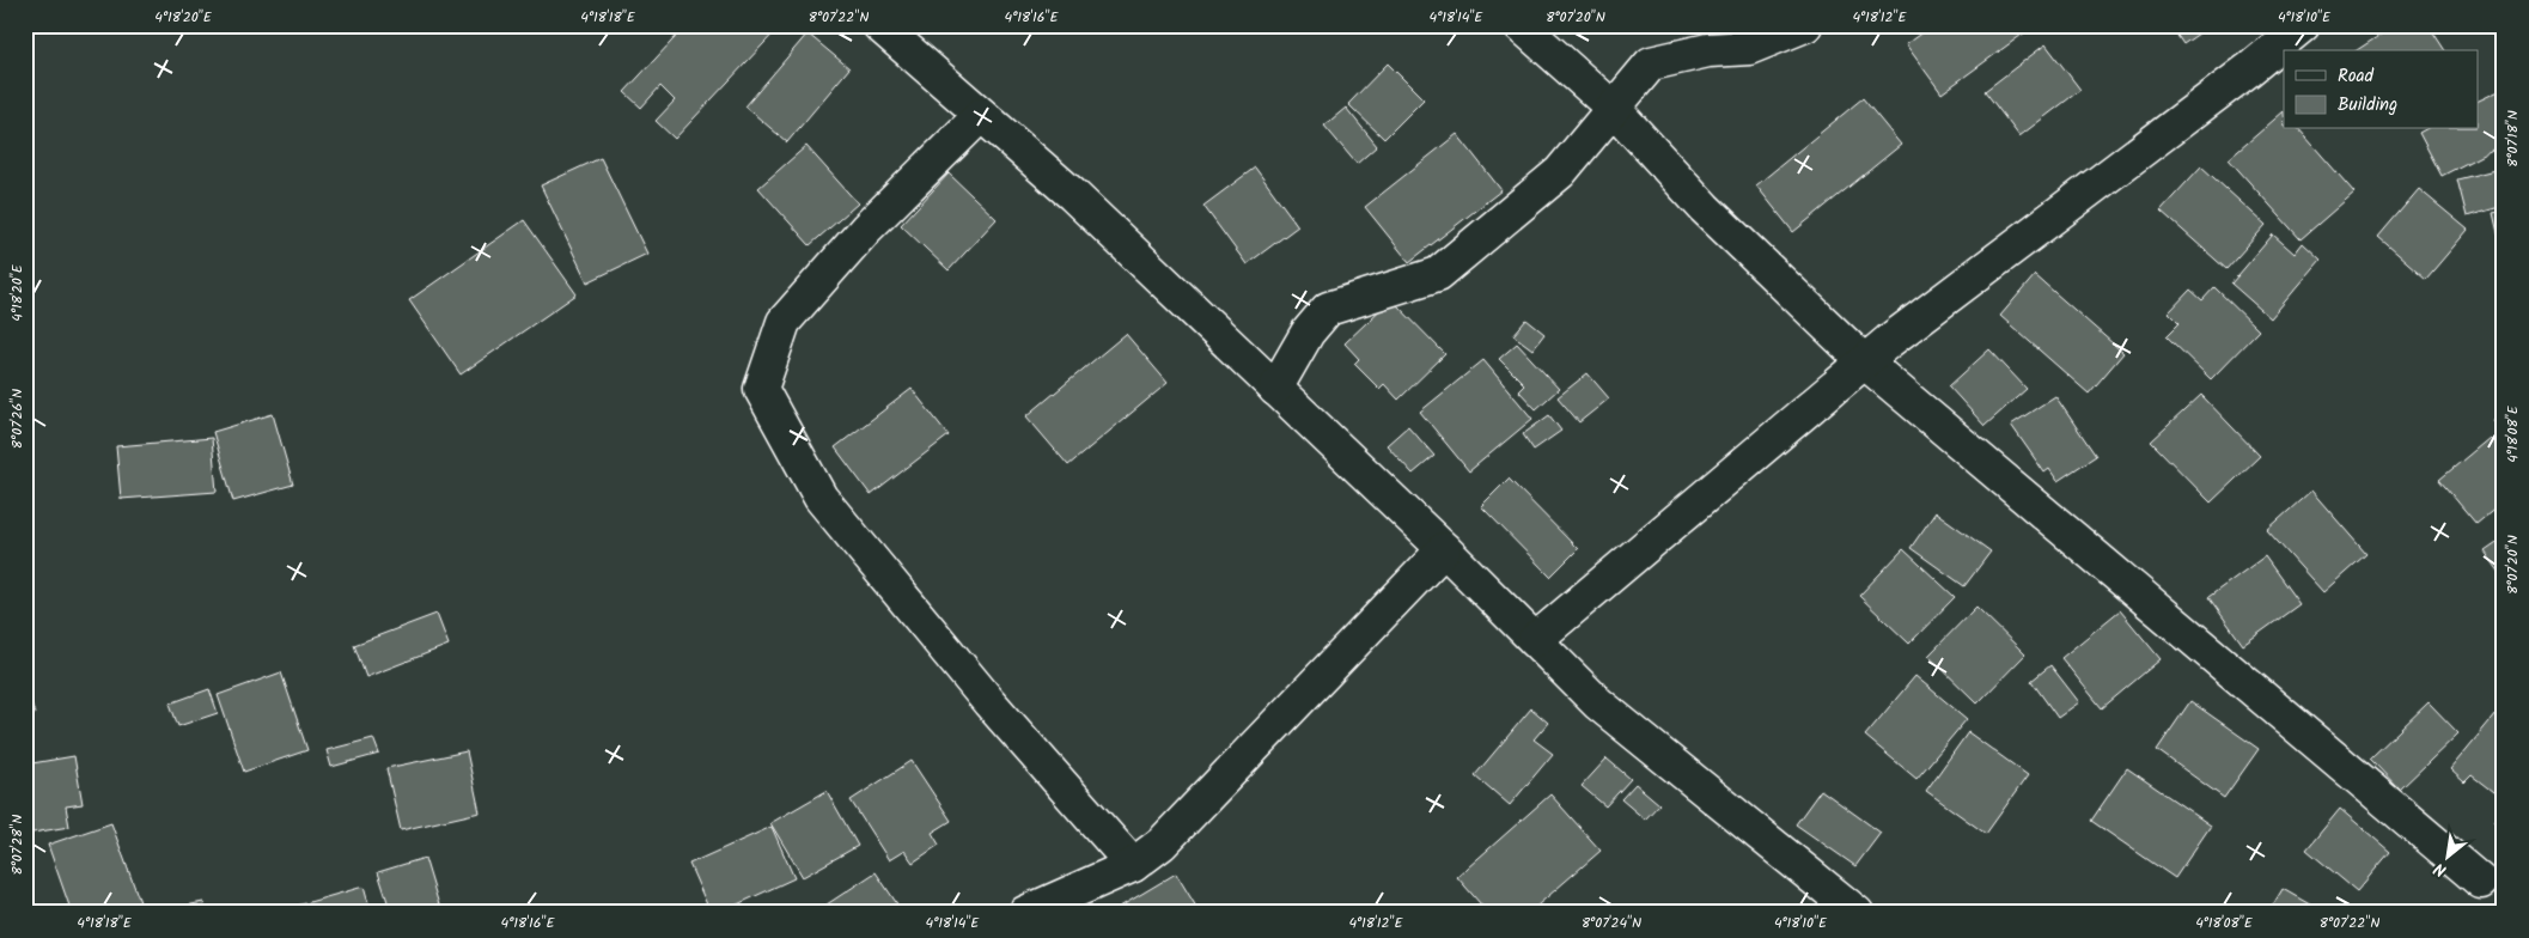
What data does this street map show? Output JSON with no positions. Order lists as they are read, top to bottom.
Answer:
{
  "legend": ["Road", "Building"],
  "north": "bottom left",
  "coordinates": [
    "4°18'20\"E",
    "4°18'18\"E",
    "8°07'22\"N",
    "4°18'16\"E",
    "4°18'14\"E",
    "8°07'20\"N",
    "4°18'12\"E",
    "4°18'10\"E",
    "8°07'18\"N",
    "8°07'26\"N",
    "4°18'08\"E",
    "8°07'28\"N",
    "8°07'24\"N"
  ]
}
